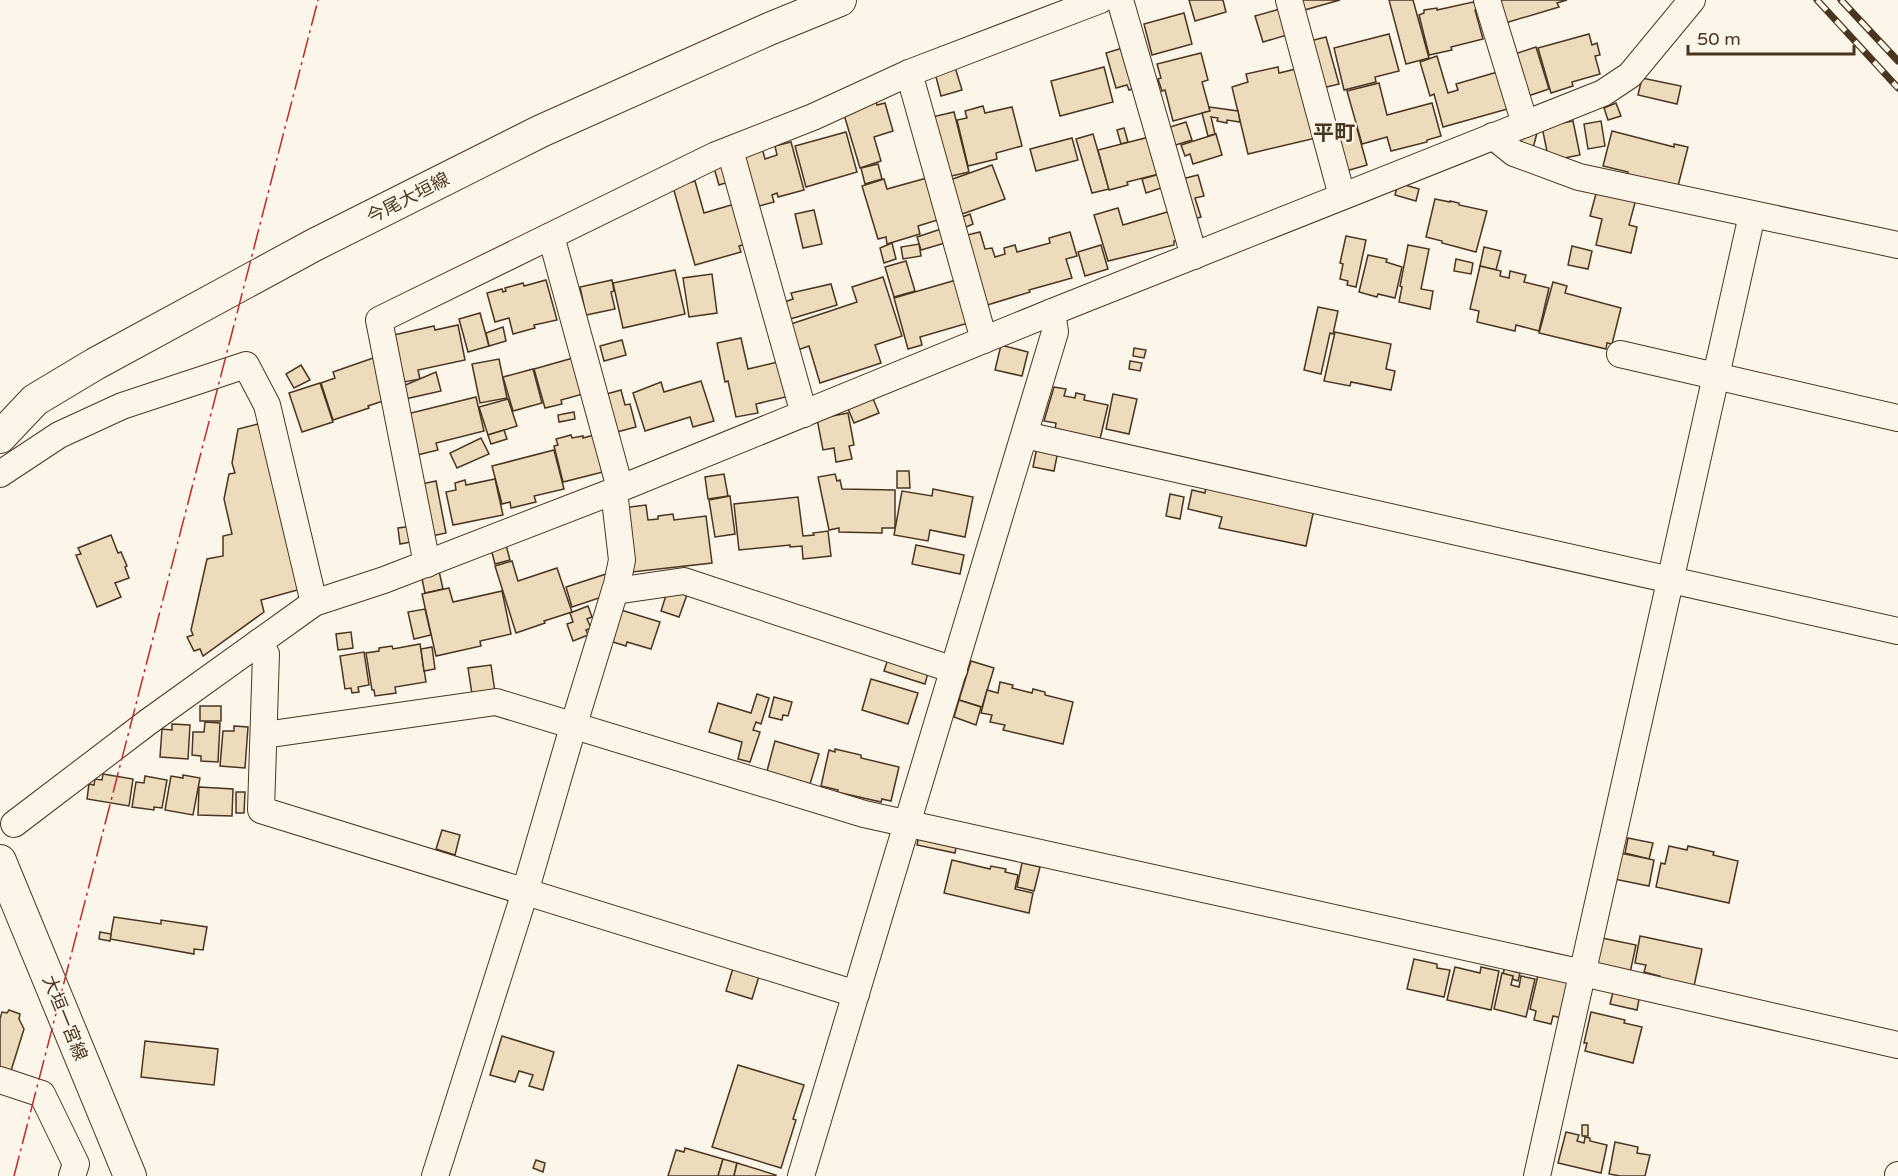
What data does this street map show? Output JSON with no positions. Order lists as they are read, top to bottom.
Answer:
{
  "streets": {
    "main road": ["今尾大垣線", "大垣一宮線"]
  },
  "districts": ["平町"],
  "scale_bar": "50 m"
}
